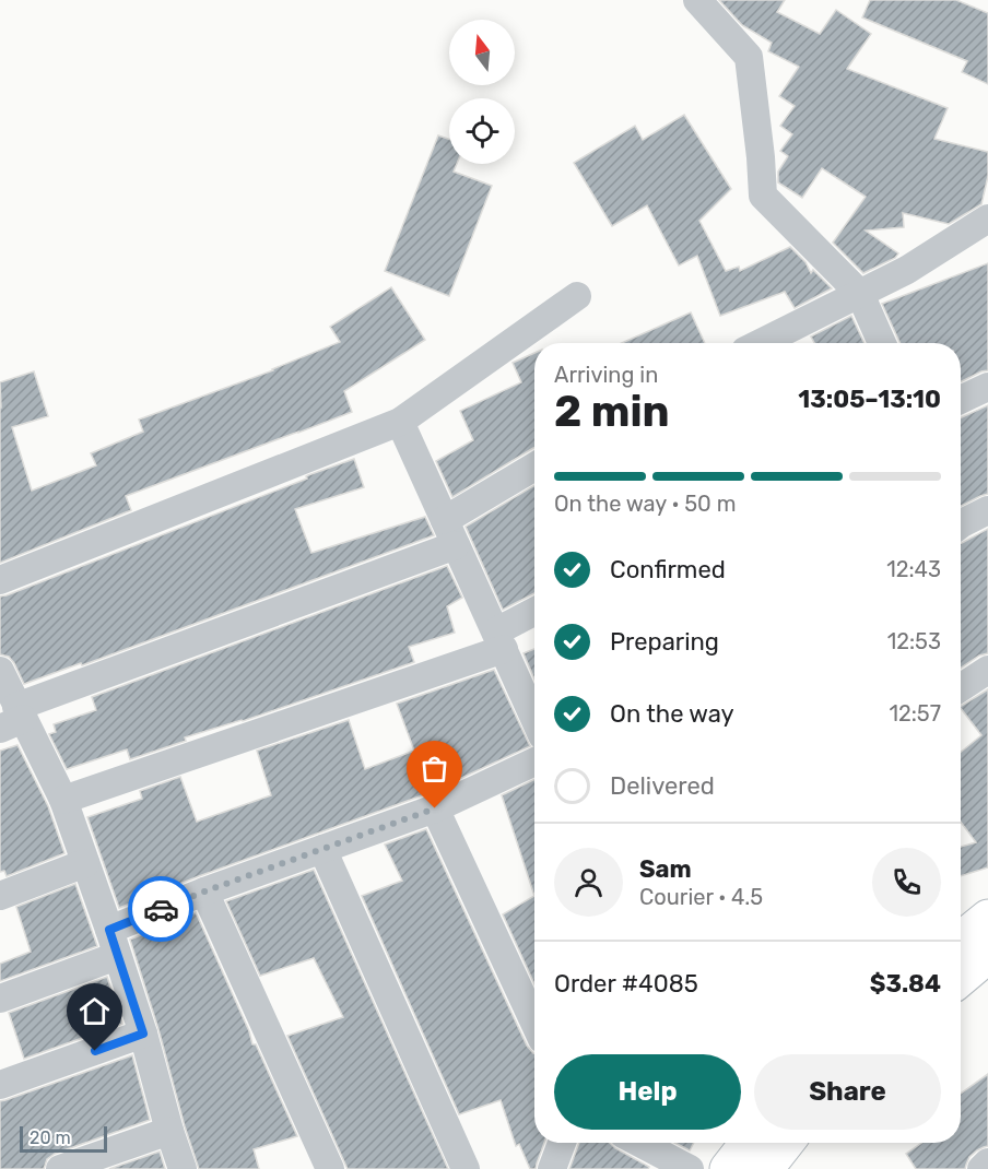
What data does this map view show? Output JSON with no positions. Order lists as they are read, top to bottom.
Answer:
{
  "scale_bar": "20 m",
  "north": "top",
  "page": {
    "heading": ["2 min", "Arriving in", "13:05–13:10"],
    "panel": [
      "Sam",
      "Courier · 4.5",
      "Order #4085",
      "$3.84"
    ],
    "bar": "On the way · 50 m",
    "list": [
      ["Confirmed", "12:43"],
      ["Preparing", "12:53"],
      ["On the way", "12:57"],
      "Delivered"
    ],
    "buttons": ["Help", "Share"],
    "scale": "20 m"
  }
}
